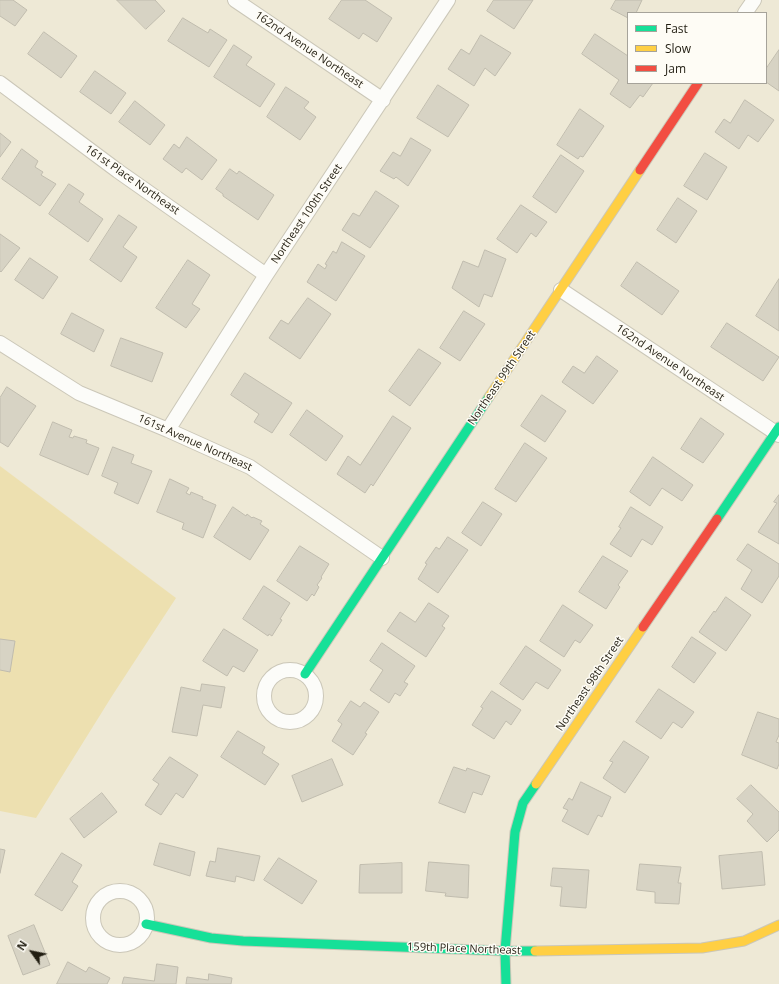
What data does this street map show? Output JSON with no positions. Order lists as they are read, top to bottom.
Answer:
{
  "streets": {
    "street": [
      "162nd Avenue Northeast",
      "161st Place Northeast",
      "Northeast 100th Street",
      "Northeast 99th Street",
      "161st Avenue Northeast",
      "Northeast 98th Street",
      "159th Place Northeast"
    ]
  },
  "crossings": [
    ["162nd Avenue Northeast", "Northeast 100th Street"],
    ["162nd Avenue Northeast", "Northeast 99th Street"],
    ["162nd Avenue Northeast", "Northeast 98th Street"],
    ["161st Place Northeast", "Northeast 100th Street"],
    ["Northeast 100th Street", "161st Avenue Northeast"],
    ["Northeast 99th Street", "161st Avenue Northeast"],
    ["Northeast 98th Street", "159th Place Northeast"]
  ],
  "legend": ["Fast", "Slow", "Jam"],
  "north": "top left"
}
